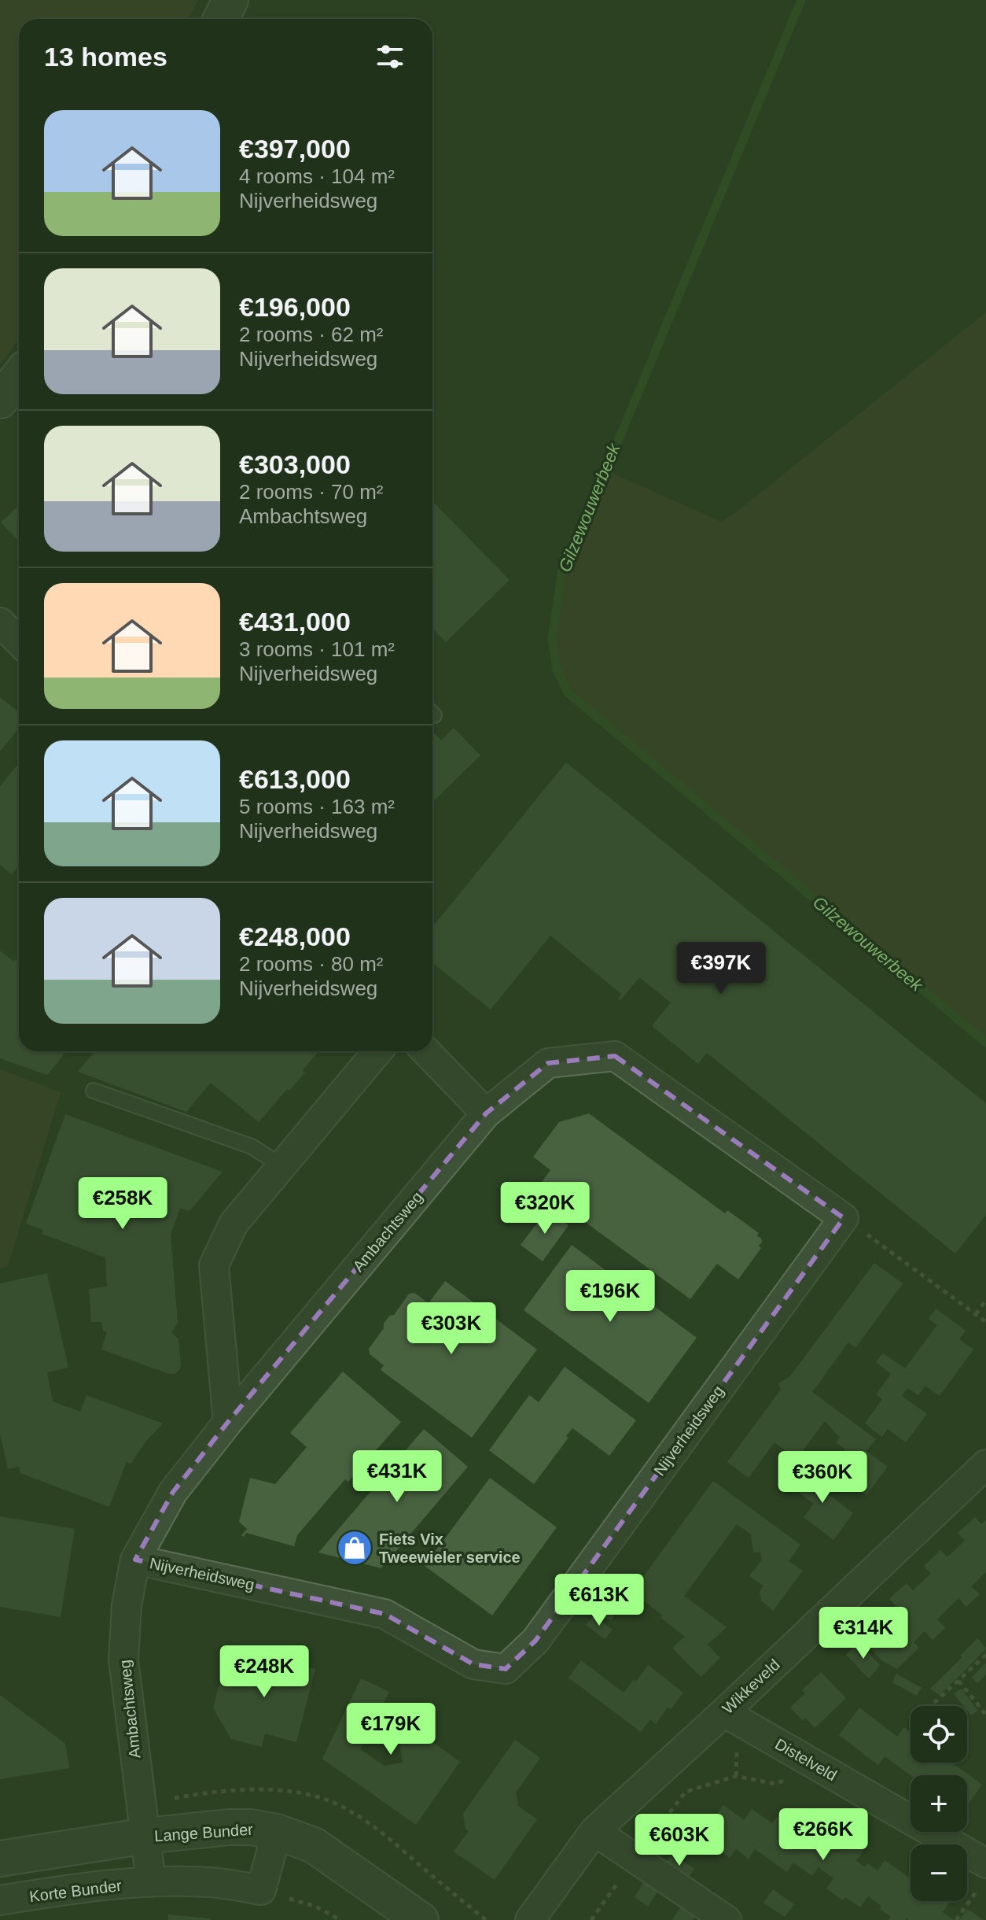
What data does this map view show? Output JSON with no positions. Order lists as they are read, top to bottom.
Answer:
{
  "streets": {
    "street": [
      "Ambachtsweg",
      "Nijverheidsweg",
      "Wikkeveld",
      "Distelveld",
      "Lange Bunder",
      "Korte Bunder"
    ]
  },
  "crossings": [
    ["Ambachtsweg", "Nijverheidsweg"],
    ["Ambachtsweg", "Lange Bunder"],
    ["Wikkeveld", "Distelveld"]
  ],
  "water": ["Gilzewouwerbeek"],
  "places": {
    "shop": ["Fiets Vix Tweewieler service"]
  },
  "page": {
    "heading": "13 homes",
    "list": [
      {
        "name": "€397,000",
        "note": "4 rooms · 104 m² · Nijverheidsweg"
      },
      {
        "name": "€196,000",
        "note": "2 rooms · 62 m² · Nijverheidsweg"
      },
      {
        "name": "€303,000",
        "note": "2 rooms · 70 m² · Ambachtsweg"
      },
      {
        "name": "€431,000",
        "note": "3 rooms · 101 m² · Nijverheidsweg"
      },
      {
        "name": "€613,000",
        "note": "5 rooms · 163 m² · Nijverheidsweg"
      },
      {
        "name": "€248,000",
        "note": "2 rooms · 80 m² · Nijverheidsweg"
      }
    ],
    "price": [
      "€397K",
      "€258K",
      "€320K",
      "€196K",
      "€303K",
      "€431K",
      "€360K",
      "€613K",
      "€314K",
      "€248K",
      "€179K",
      "€266K",
      "€603K"
    ],
    "map_buttons": ["+", "−"]
  }
}
